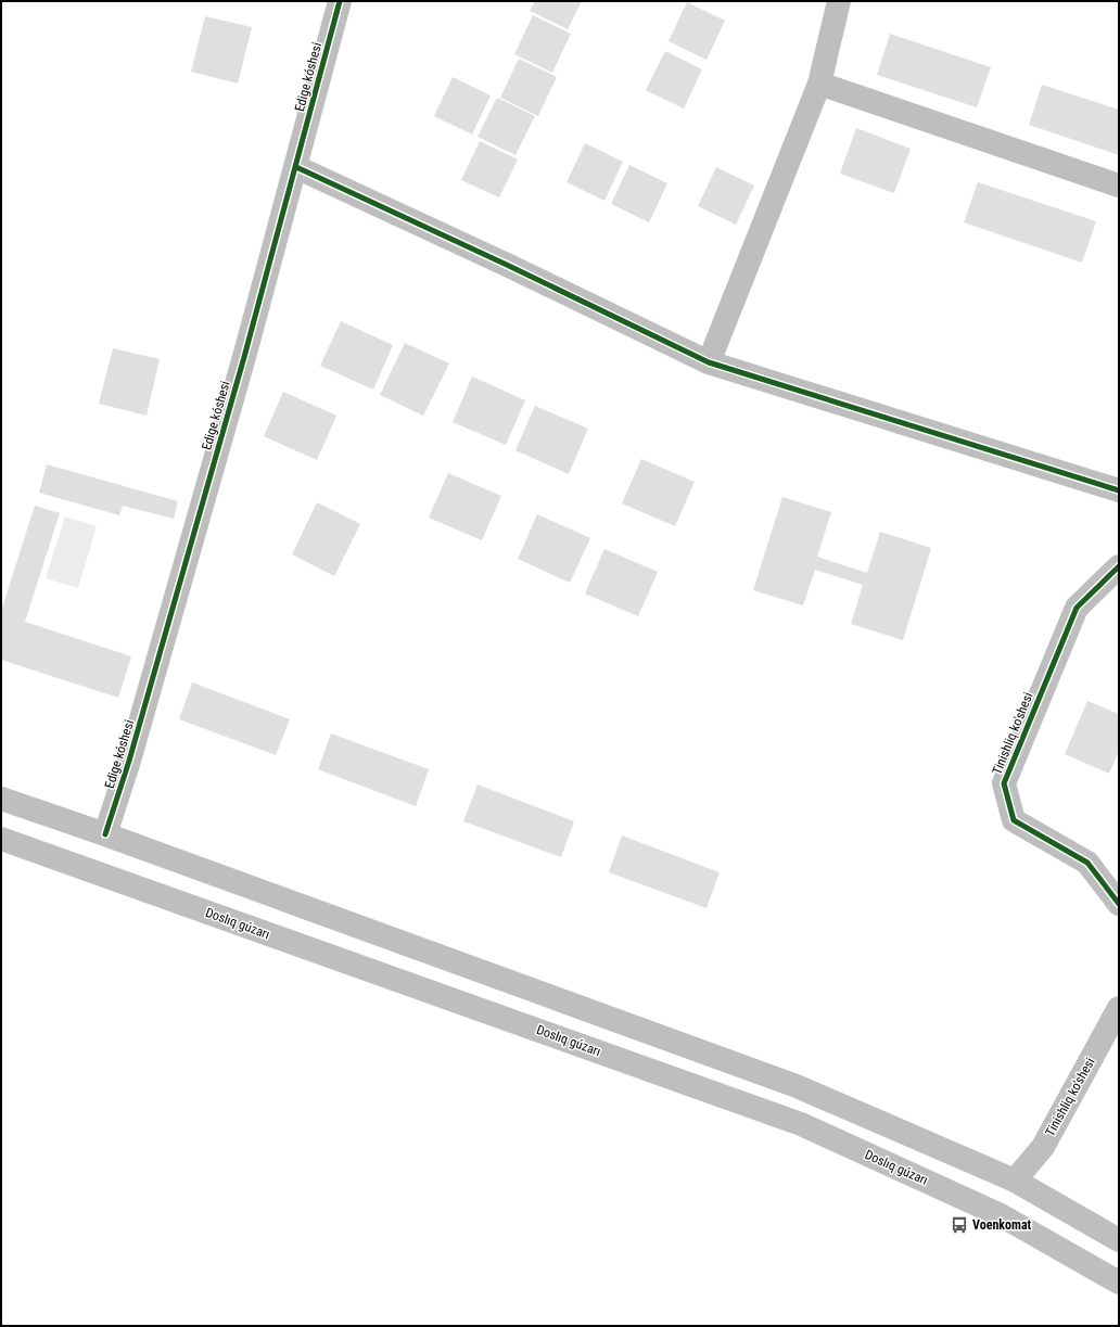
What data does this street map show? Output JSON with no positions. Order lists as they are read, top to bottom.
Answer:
{
  "streets": {
    "street": ["Edige kóshesi", "Tinishliq ko'shesi", "Doslıq gúzarı"]
  },
  "places": {
    "bus stop": ["Voenkomat"]
  }
}
